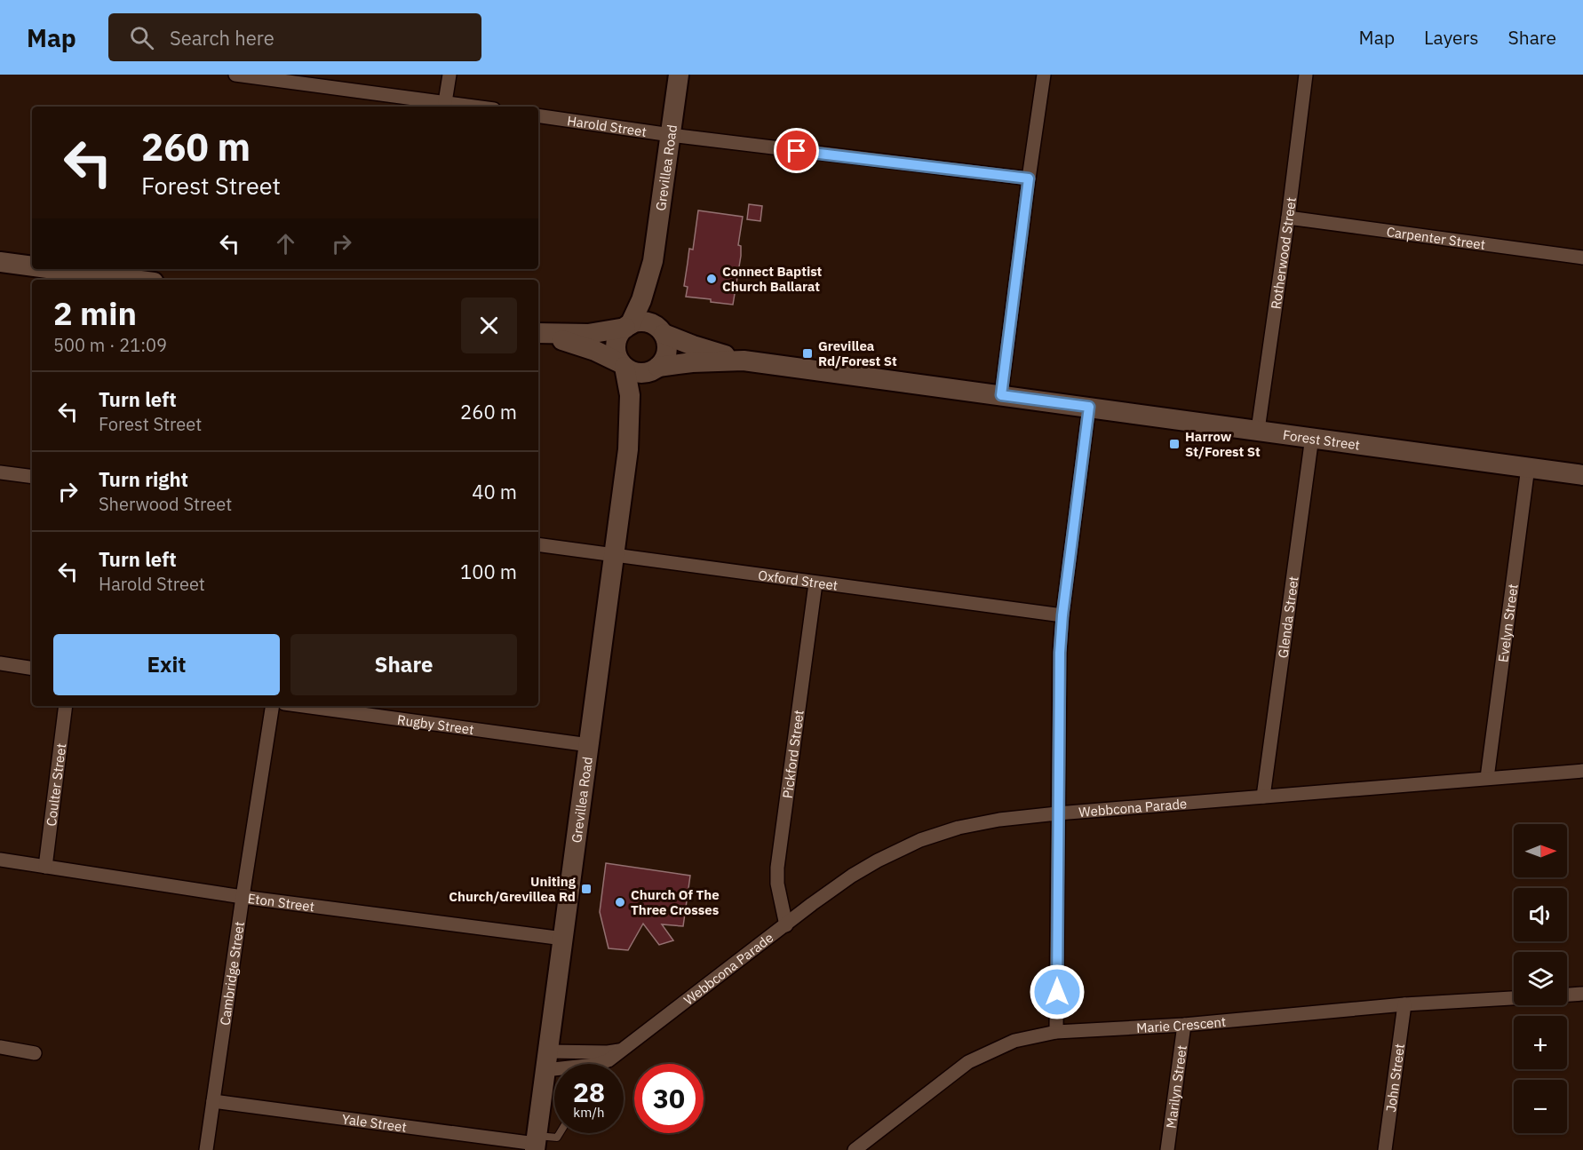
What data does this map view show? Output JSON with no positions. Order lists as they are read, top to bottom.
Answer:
{
  "streets": {
    "street": [
      "Harold Street",
      "Grevillea Road",
      "Carpenter Street",
      "Rotherwood Street",
      "Forest Street",
      "Oxford Street",
      "Glenda Street",
      "Evelyn Street",
      "Rugby Street",
      "Pickford Street",
      "Coulter Street",
      "Webbcona Parade",
      "Eton Street",
      "Cambridge Street",
      "Marie Crescent",
      "John Street",
      "Marilyn Street",
      "Yale Street"
    ]
  },
  "crossings": [
    ["Harold Street", "Grevillea Road"],
    ["Grevillea Road", "Oxford Street"],
    ["Grevillea Road", "Rugby Street"],
    ["Grevillea Road", "Webbcona Parade"],
    ["Grevillea Road", "Eton Street"],
    ["Grevillea Road", "Yale Street"],
    ["Carpenter Street", "Rotherwood Street"],
    ["Rotherwood Street", "Forest Street"],
    ["Forest Street", "Glenda Street"],
    ["Forest Street", "Evelyn Street"],
    ["Oxford Street", "Pickford Street"],
    ["Glenda Street", "Webbcona Parade"],
    ["Evelyn Street", "Webbcona Parade"],
    ["Pickford Street", "Webbcona Parade"],
    ["Coulter Street", "Eton Street"],
    ["Eton Street", "Cambridge Street"],
    ["Cambridge Street", "Yale Street"],
    ["Marie Crescent", "John Street"],
    ["Marie Crescent", "Marilyn Street"]
  ],
  "places": {
    "other": ["Connect Baptist Church Ballarat", "Church Of The Three Crosses"],
    "transit": ["Grevillea Rd/Forest St", "Harrow St/Forest St", "Uniting Church/Grevillea Rd"]
  },
  "north": "right",
  "page": {
    "header": "Map",
    "search": "Search here",
    "nav": ["Map", "Layers", "Share"],
    "turn": ["260 m", "Forest Street"],
    "heading": ["2 min", "500 m · 21:09"],
    "list": [
      {
        "name": "Turn left",
        "note": "Forest Street",
        "value": "260 m"
      },
      {
        "name": "Turn right",
        "note": "Sherwood Street",
        "value": "40 m"
      },
      {
        "name": "Turn left",
        "note": "Harold Street",
        "value": "100 m"
      }
    ],
    "buttons": ["Exit", "Share"],
    "map_buttons": ["+", "−"],
    "speed": "28 km/h",
    "limit": "30"
  }
}
